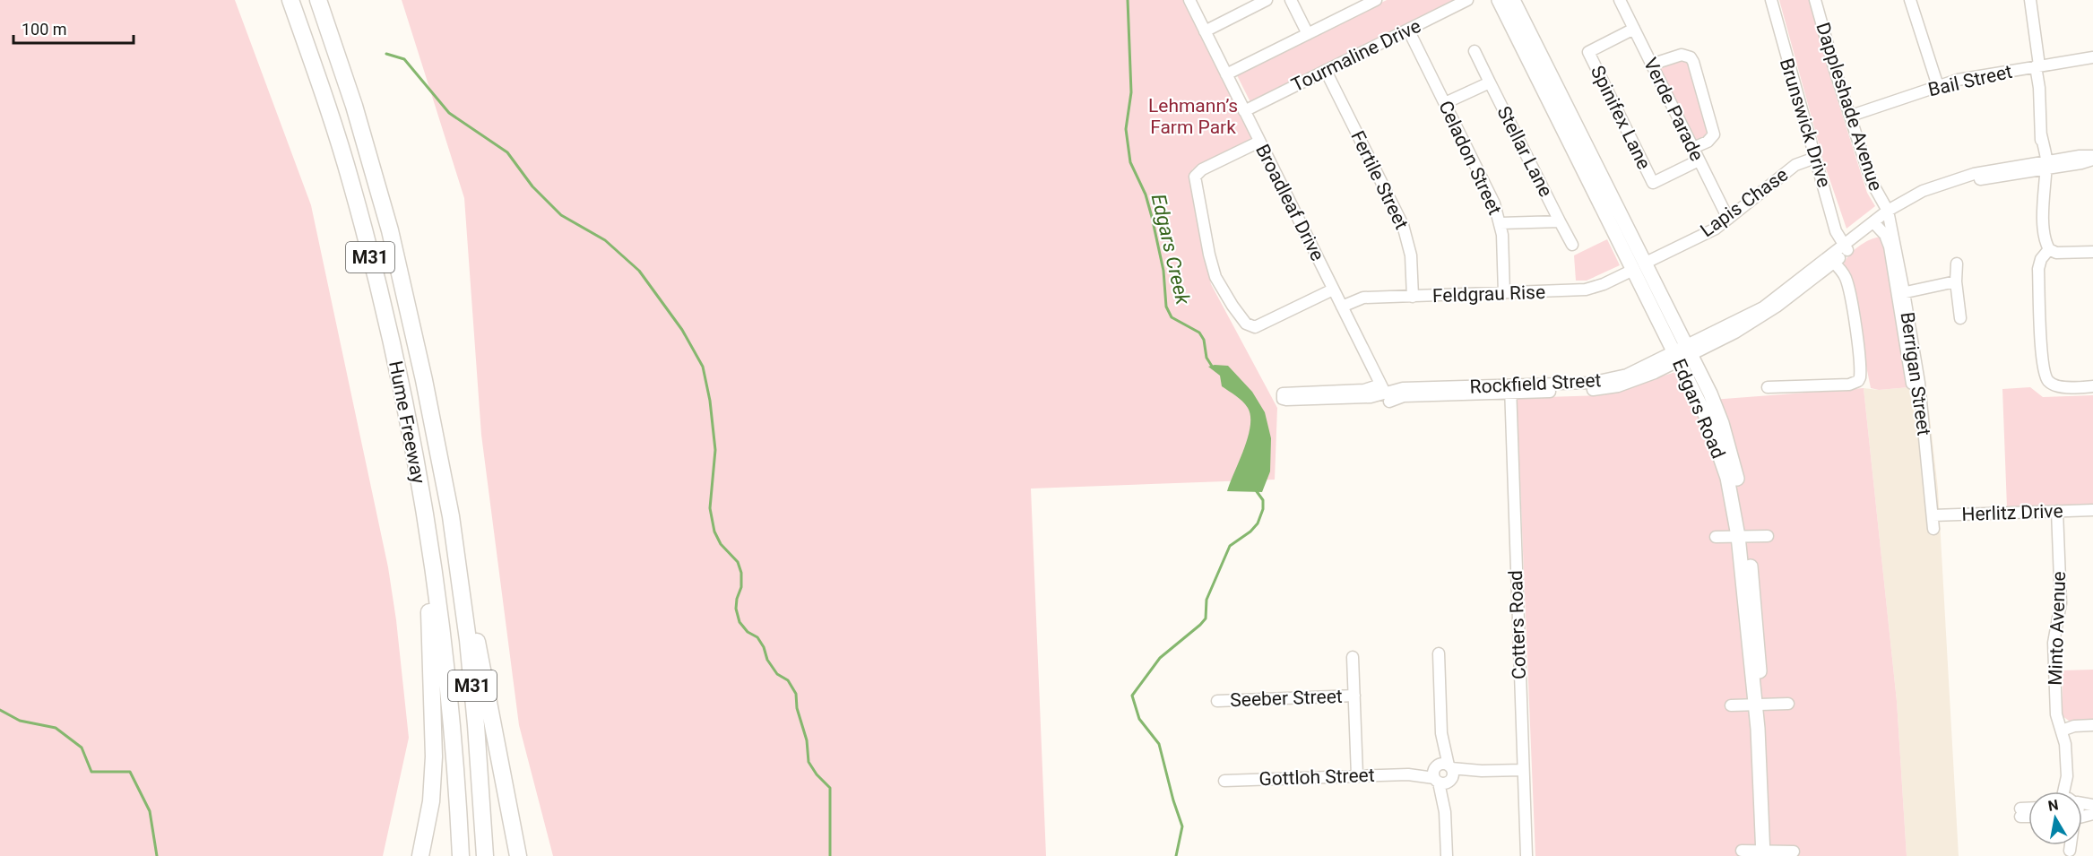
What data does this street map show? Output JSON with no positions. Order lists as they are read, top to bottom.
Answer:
{
  "streets": {
    "highway": ["M31", "Hume Freeway"],
    "main road": ["Edgars Road"],
    "street": [
      "Tourmaline Drive",
      "Bail Street",
      "Dappleshade Avenue",
      "Verde Parade",
      "Spinifex Lane",
      "Brunswick Drive",
      "Stellar Lane",
      "Celadon Street",
      "Fertile Street",
      "Broadleaf Drive",
      "Lapis Chase",
      "Feldgrau Rise",
      "Berrigan Street",
      "Rockfield Street",
      "Herlitz Drive",
      "Cotters Road",
      "Minto Avenue",
      "Seeber Street",
      "Gottloh Street"
    ]
  },
  "crossings": [
    ["Tourmaline Drive", "Celadon Street"],
    ["Tourmaline Drive", "Fertile Street"],
    ["Tourmaline Drive", "Broadleaf Drive"],
    ["Bail Street", "Dappleshade Avenue"],
    ["Dappleshade Avenue", "Berrigan Street"],
    ["Dappleshade Avenue", "Rockfield Street"],
    ["Verde Parade", "Spinifex Lane"],
    ["Verde Parade", "Lapis Chase"],
    ["Brunswick Drive", "Lapis Chase"],
    ["Brunswick Drive", "Rockfield Street"],
    ["Stellar Lane", "Celadon Street"],
    ["Celadon Street", "Feldgrau Rise"],
    ["Fertile Street", "Feldgrau Rise"],
    ["Broadleaf Drive", "Feldgrau Rise"],
    ["Broadleaf Drive", "Rockfield Street"],
    ["Lapis Chase", "Feldgrau Rise"],
    ["Lapis Chase", "Edgars Road"],
    ["Feldgrau Rise", "Edgars Road"],
    ["Berrigan Street", "Rockfield Street"],
    ["Berrigan Street", "Herlitz Drive"],
    ["Rockfield Street", "Edgars Road"],
    ["Rockfield Street", "Cotters Road"],
    ["Herlitz Drive", "Minto Avenue"],
    ["Cotters Road", "Gottloh Street"]
  ],
  "water": ["Edgars Creek"],
  "parks": ["Lehmann’s Farm Park"],
  "scale_bar": "100 m",
  "north": "top"
}
